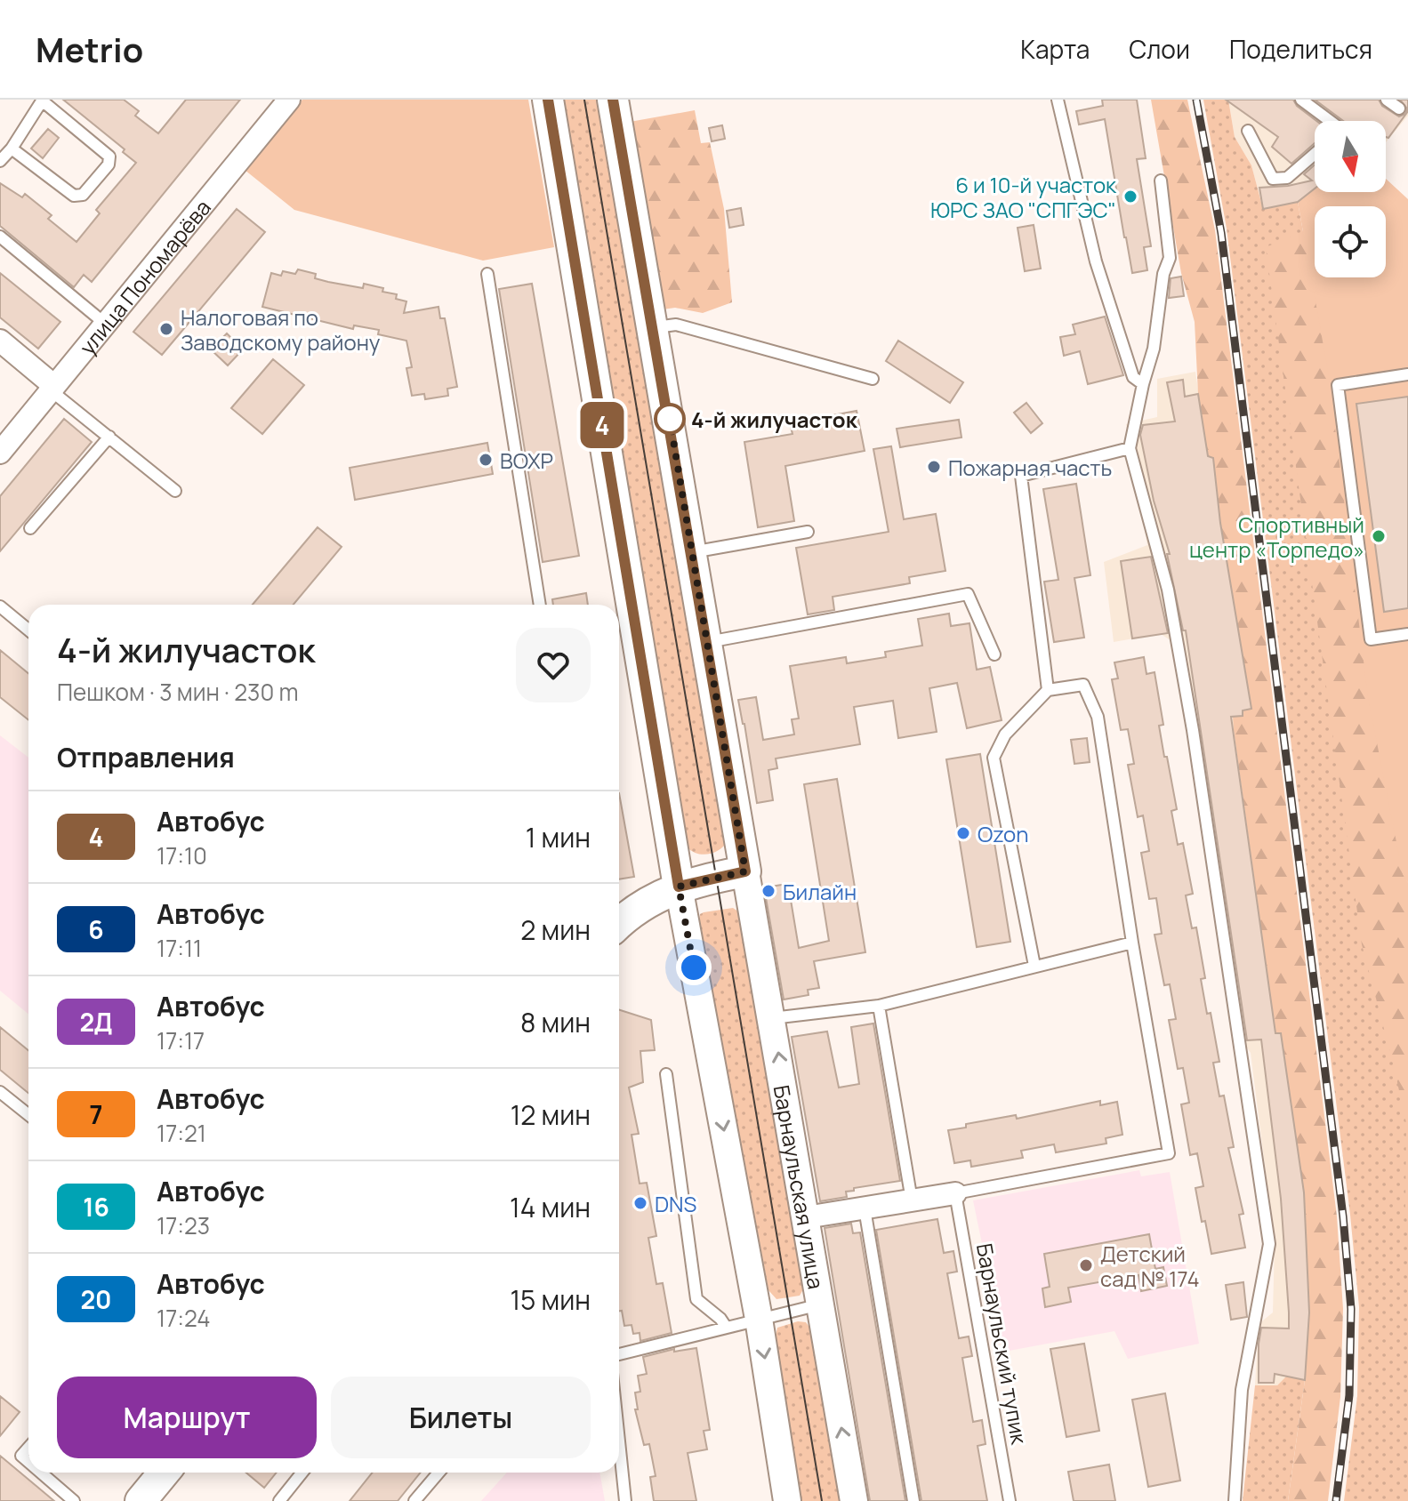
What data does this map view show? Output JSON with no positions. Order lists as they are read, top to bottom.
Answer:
{
  "streets": {
    "street": ["улица Пономарёва", "Барнаульская улица"],
    "lane": ["Барнаульский тупик"]
  },
  "places": [
    "6 и 10-й участок ЮРС ЗАО \"СПГЭС\"",
    "Налоговая по Заводскому району",
    "4-й жилучасток",
    "ВОХР",
    "Пожарная часть",
    "Спортивный центр «Торпедо»",
    "Ozon",
    "Билайн",
    "DNS",
    "Детский сад № 174"
  ],
  "lines": ["bus line 4"],
  "north": "bottom",
  "page": {
    "header": "Metrio",
    "nav": ["Карта", "Слои", "Поделиться"],
    "on_map": "4",
    "heading": [
      ["4-й жилучасток", "Пешком · 3 мин · 230 m"],
      "Отправления"
    ],
    "list": [
      {
        "mark": "4",
        "name": "Автобус",
        "note": "17:10",
        "value": "1 мин"
      },
      {
        "mark": "6",
        "name": "Автобус",
        "note": "17:11",
        "value": "2 мин"
      },
      {
        "mark": "2Д",
        "name": "Автобус",
        "note": "17:17",
        "value": "8 мин"
      },
      {
        "mark": "7",
        "name": "Автобус",
        "note": "17:21",
        "value": "12 мин"
      },
      {
        "mark": "16",
        "name": "Автобус",
        "note": "17:23",
        "value": "14 мин"
      },
      {
        "mark": "20",
        "name": "Автобус",
        "note": "17:24",
        "value": "15 мин"
      }
    ],
    "buttons": ["Маршрут", "Билеты"]
  }
}
